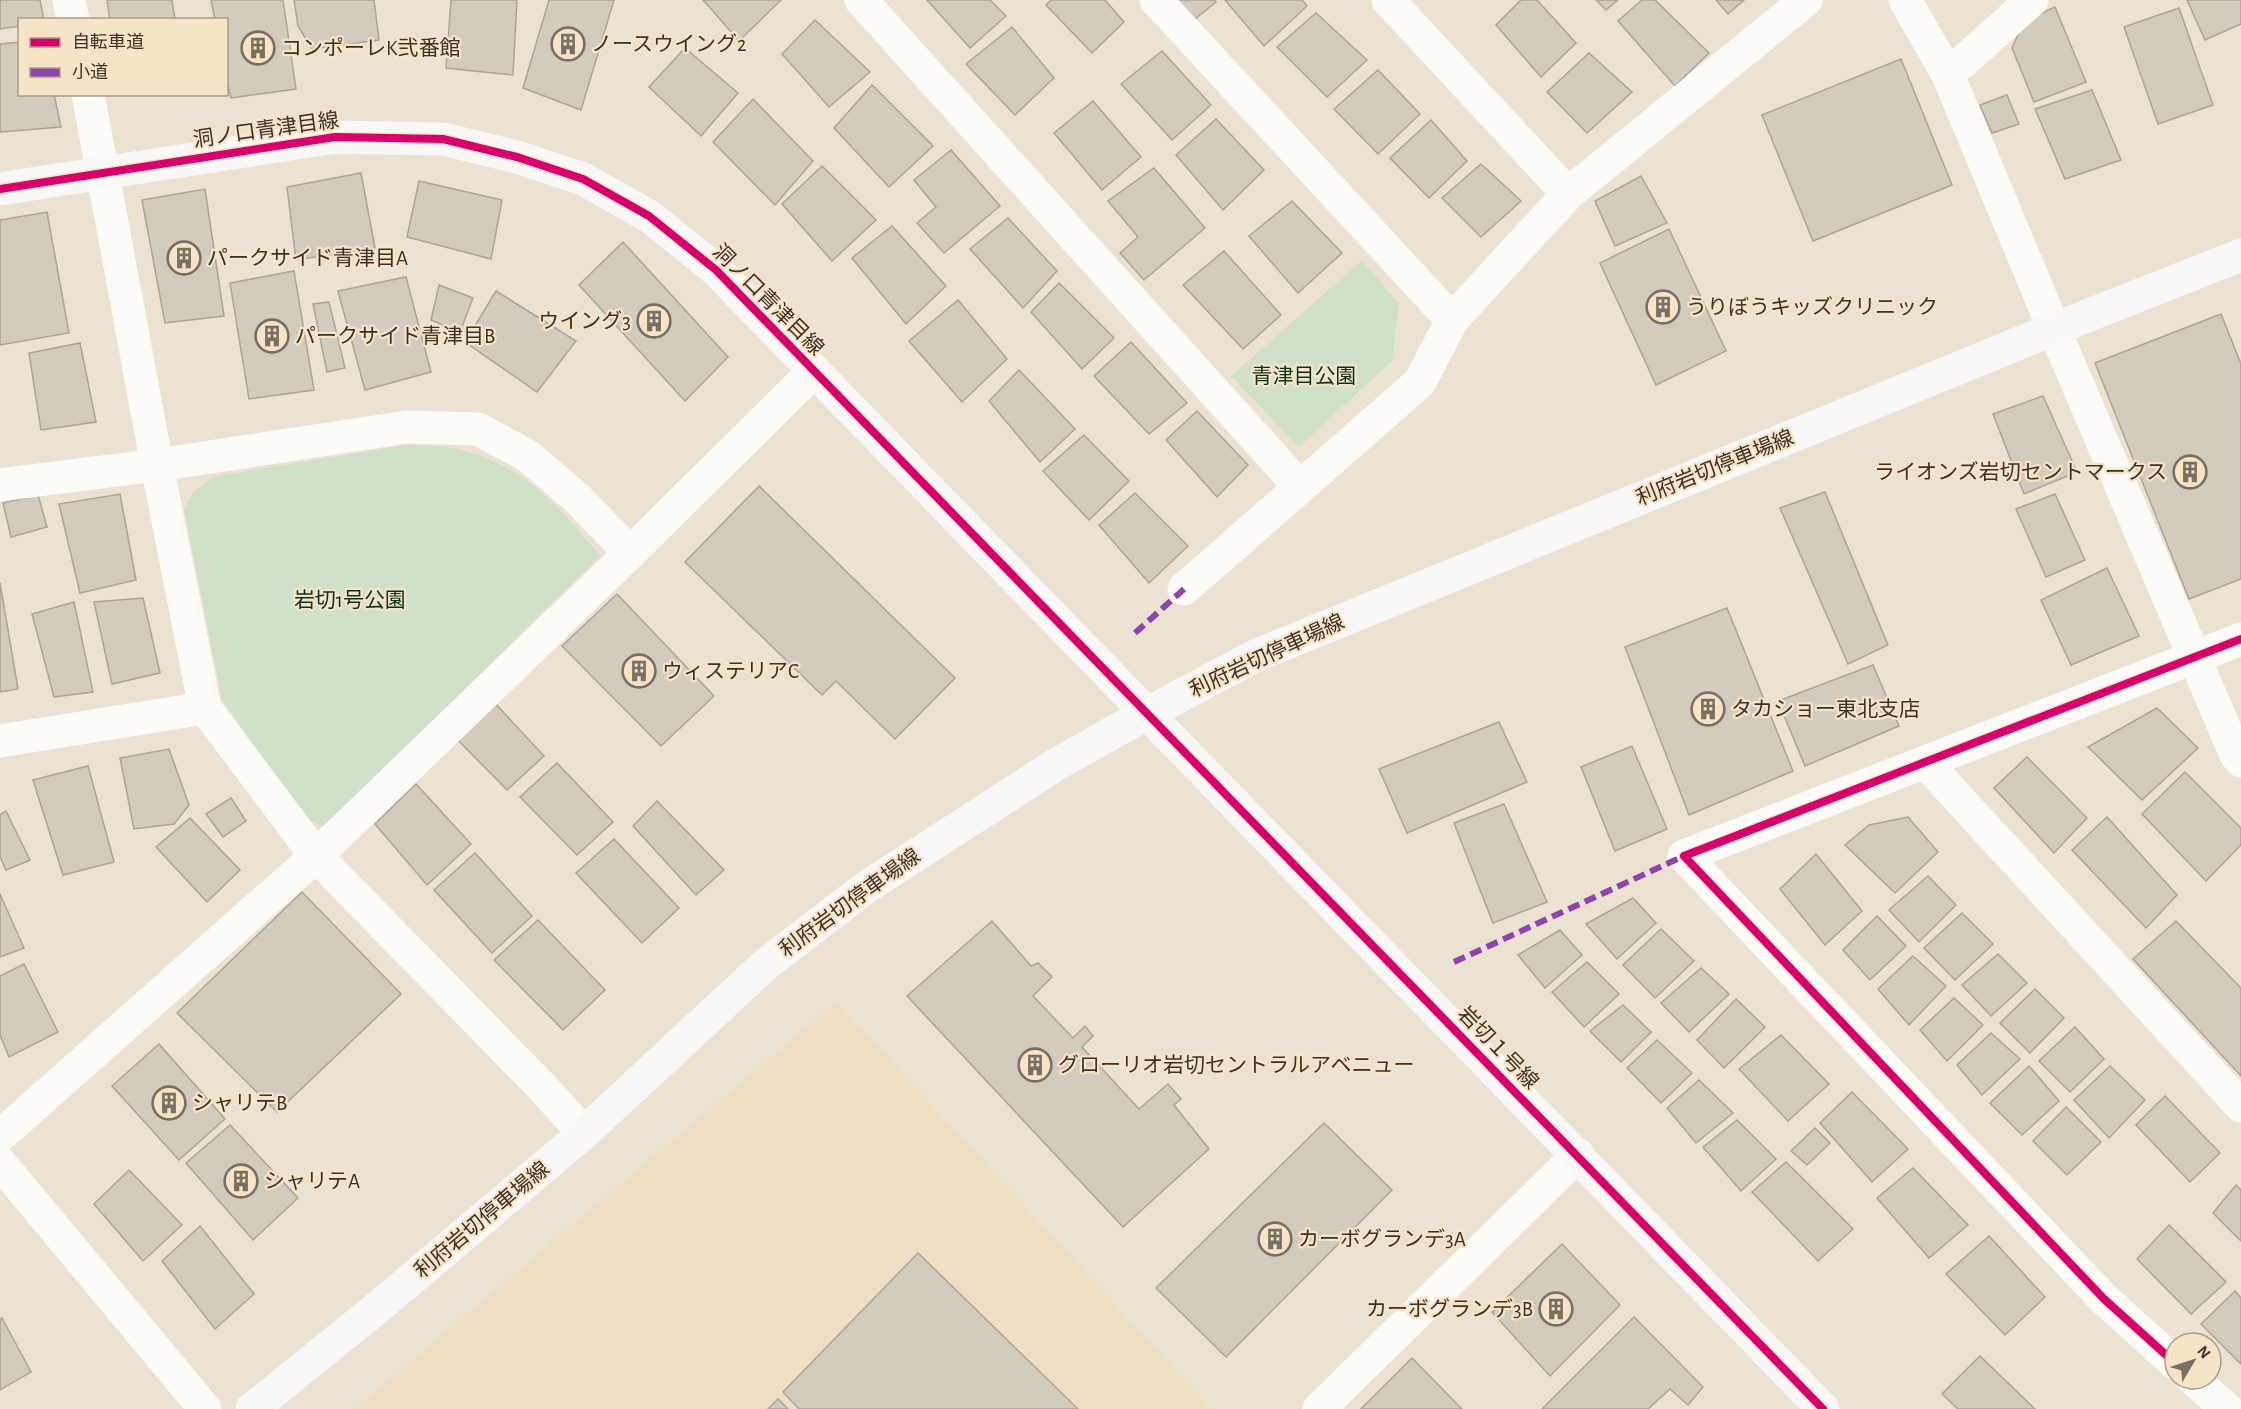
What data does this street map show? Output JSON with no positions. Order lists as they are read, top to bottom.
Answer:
{
  "streets": {
    "street": ["洞ノ口青津目線", "利府岩切停車場線", "岩切１号線"]
  },
  "crossings": [
    ["洞ノ口青津目線", "利府岩切停車場線"],
    ["洞ノ口青津目線", "岩切１号線"],
    ["利府岩切停車場線", "岩切１号線"]
  ],
  "parks": ["青津目公園", "岩切1号公園"],
  "places": {
    "building": [
      "ノースウイング2",
      "コンポーレK弐番館",
      "パークサイド青津目A",
      "うりぼうキッズクリニック",
      "ウイング3",
      "パークサイド青津目B",
      "ライオンズ岩切セントマークス",
      "ウィステリアC",
      "タカショー東北支店",
      "グローリオ岩切セントラルアベニュー",
      "シャリテB",
      "シャリテA",
      "カーボグランデ3A",
      "カーボグランデ3B"
    ]
  },
  "legend": ["自転車道", "小道"],
  "north": "top right"
}
